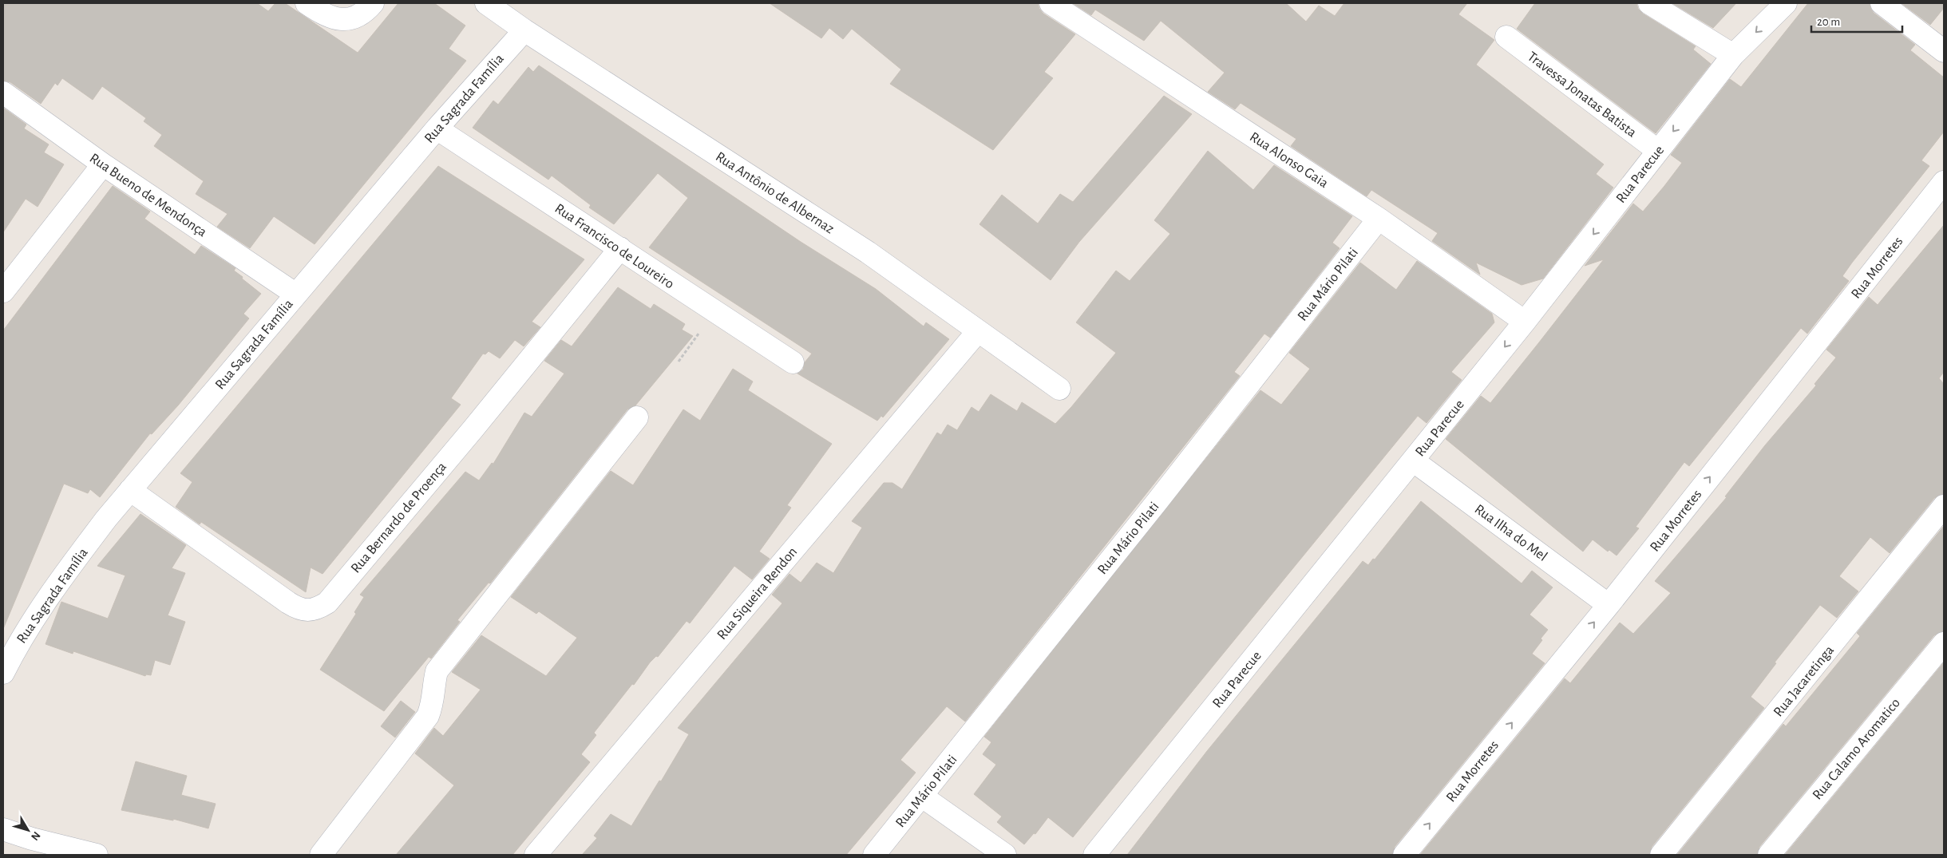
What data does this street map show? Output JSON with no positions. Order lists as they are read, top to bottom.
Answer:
{
  "streets": {
    "street": [
      "Travessa Jonatas Batista",
      "Rua Sagrada Família",
      "Rua Alonso Gaia",
      "Rua Parecue",
      "Rua Antônio de Albernaz",
      "Rua Bueno de Mendonça",
      "Rua Francisco de Loureiro",
      "Rua Morretes",
      "Rua Mário Pilati",
      "Rua Bernardo de Proença",
      "Rua Ilha do Mel",
      "Rua Siqueira Rendon",
      "Rua Jacaretinga",
      "Rua Calamo Aromatico"
    ]
  },
  "crossings": [
    ["Travessa Jonatas Batista", "Rua Parecue"],
    ["Rua Sagrada Família", "Rua Antônio de Albernaz"],
    ["Rua Sagrada Família", "Rua Bueno de Mendonça"],
    ["Rua Sagrada Família", "Rua Francisco de Loureiro"],
    ["Rua Sagrada Família", "Rua Bernardo de Proença"],
    ["Rua Alonso Gaia", "Rua Parecue"],
    ["Rua Alonso Gaia", "Rua Mário Pilati"],
    ["Rua Parecue", "Rua Ilha do Mel"],
    ["Rua Antônio de Albernaz", "Rua Siqueira Rendon"],
    ["Rua Francisco de Loureiro", "Rua Bernardo de Proença"],
    ["Rua Morretes", "Rua Ilha do Mel"]
  ],
  "one_way": ["Rua Parecue", "Rua Morretes"],
  "scale_bar": "20 m",
  "north": "bottom right"
}
